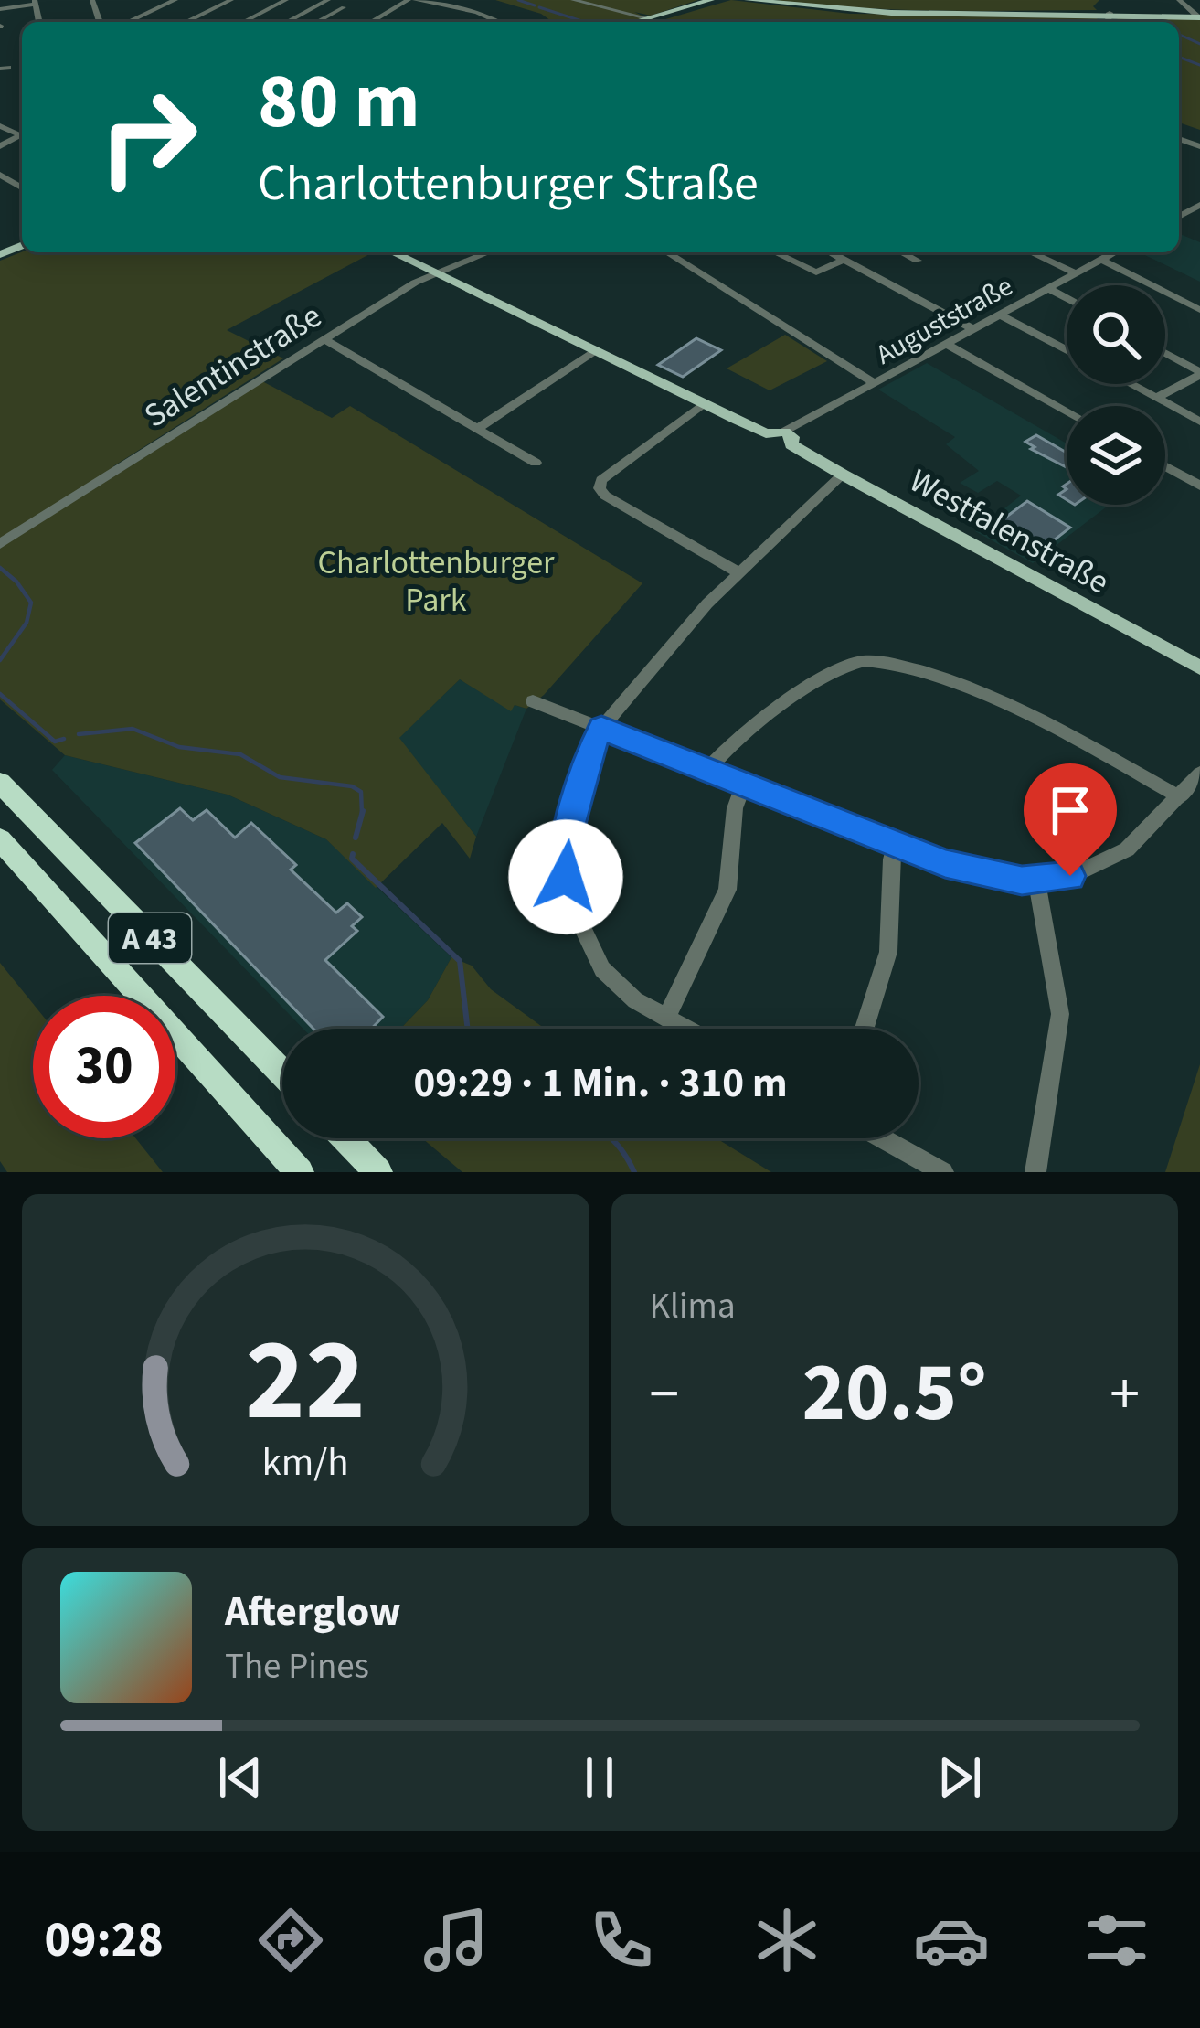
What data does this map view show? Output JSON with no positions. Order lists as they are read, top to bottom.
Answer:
{
  "streets": {
    "highway": ["A 43"],
    "main road": ["Westfalenstraße"],
    "street": ["Auguststraße", "Salentinstraße"]
  },
  "crossings": [
    ["Auguststraße", "Westfalenstraße"],
    ["Salentinstraße", "Westfalenstraße"]
  ],
  "parks": ["Charlottenburger Park"],
  "page": {
    "turn": ["80 m", "Charlottenburger Straße"],
    "limit": "30",
    "trip": "09:29 · 1 Min. · 310 m",
    "tile": "Klima",
    "heat": ["−", "20.5°", "+"],
    "song": ["Afterglow", "The Pines"],
    "tabs": "09:28",
    "gauge": ["22", "km/h"]
  }
}
